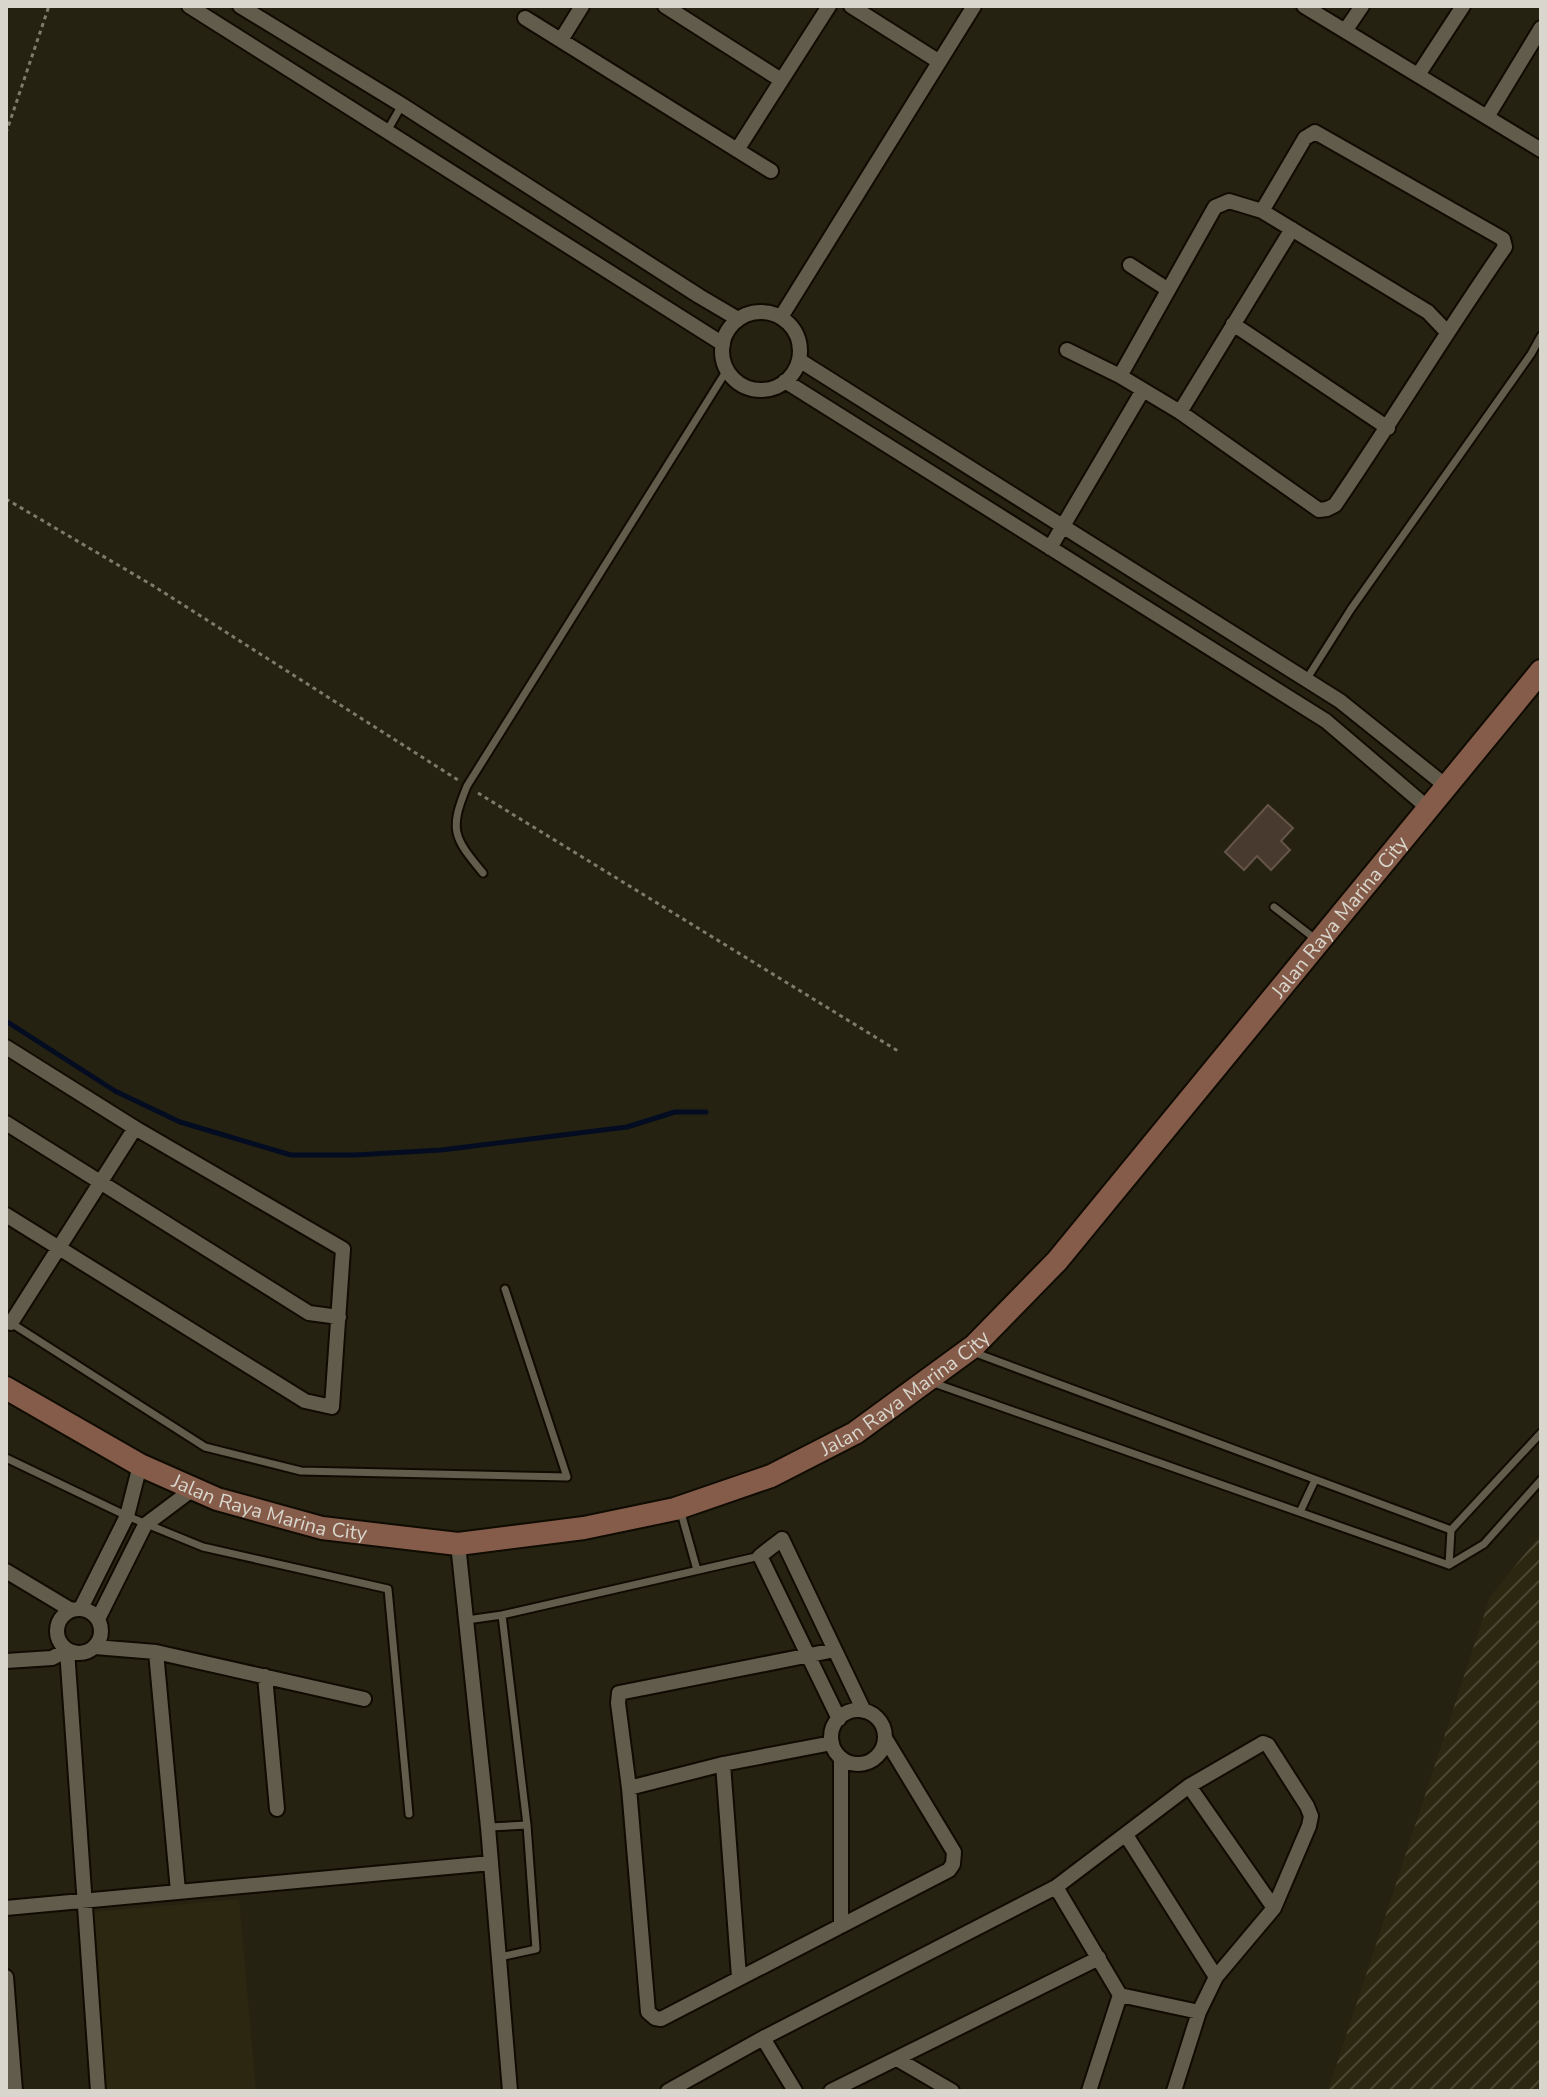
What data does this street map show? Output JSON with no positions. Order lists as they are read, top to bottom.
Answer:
{
  "streets": {
    "main road": ["Jalan Raya Marina City"]
  }
}
